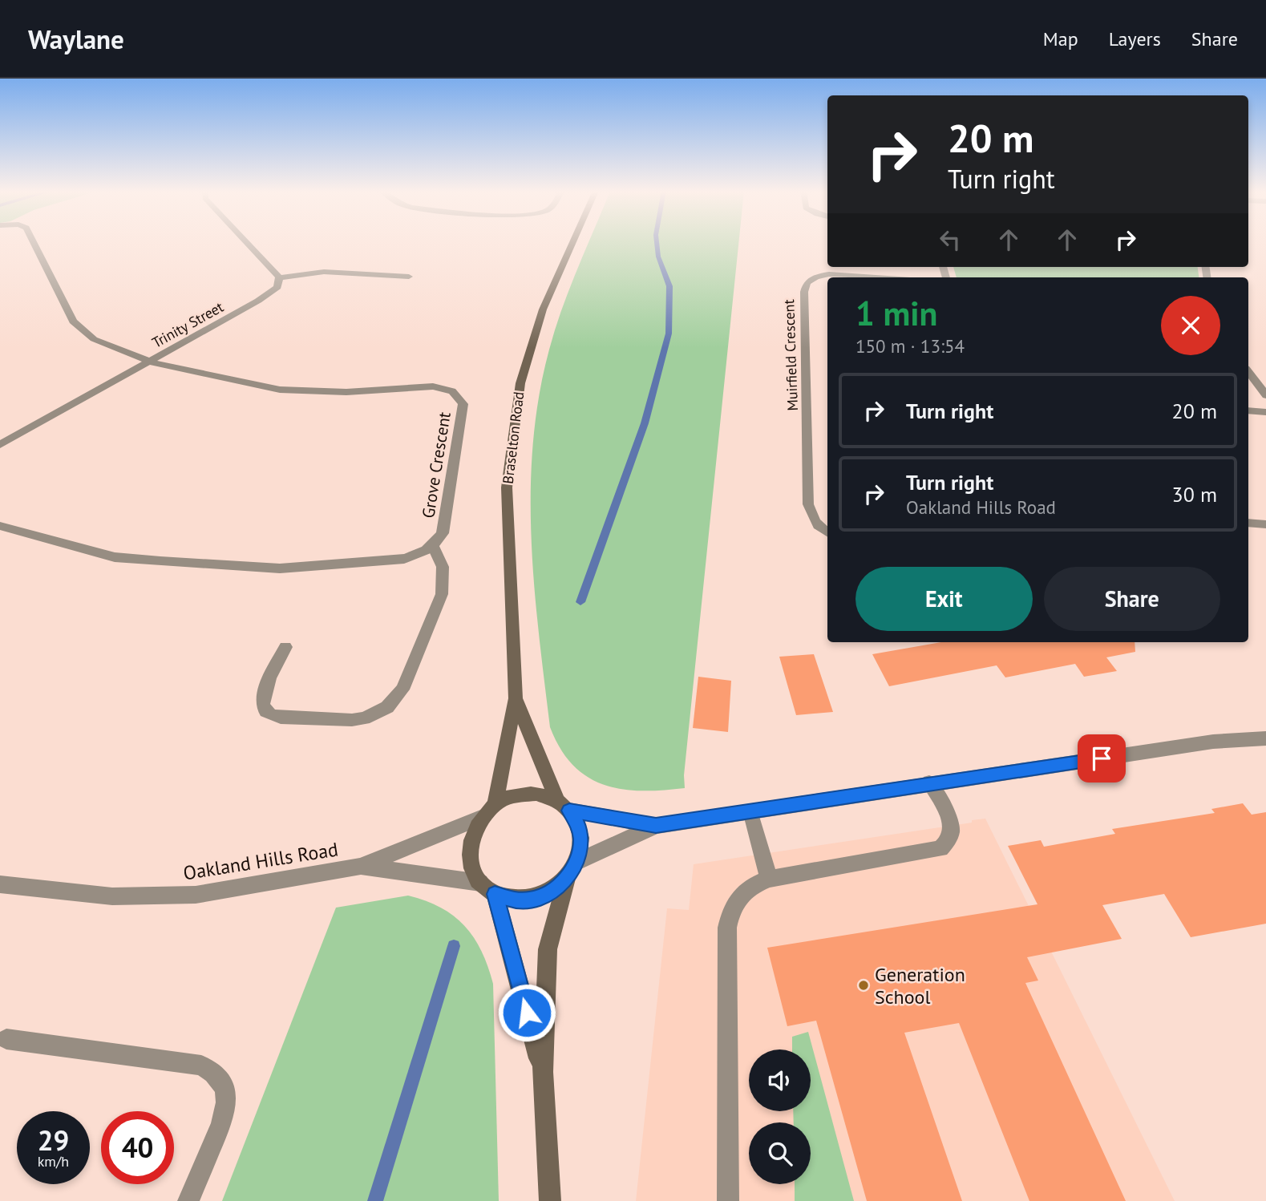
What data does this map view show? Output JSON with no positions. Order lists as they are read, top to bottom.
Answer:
{
  "streets": {
    "street": [
      "Trinity Street",
      "Muirfield Crescent",
      "Braselton Road",
      "Grove Crescent",
      "Oakland Hills Road"
    ]
  },
  "crossings": [
    ["Trinity Street", "Grove Crescent"],
    ["Braselton Road", "Oakland Hills Road"]
  ],
  "places": ["Generation School"],
  "page": {
    "header": "Waylane",
    "nav": ["Map", "Layers", "Share"],
    "turn": ["20 m", "Turn right"],
    "heading": ["1 min", "150 m · 13:54"],
    "list": [
      {
        "name": "Turn right",
        "value": "20 m"
      },
      {
        "name": "Turn right",
        "note": "Oakland Hills Road",
        "value": "30 m"
      }
    ],
    "buttons": ["Exit", "Share"],
    "speed": "29 km/h",
    "limit": "40"
  }
}
